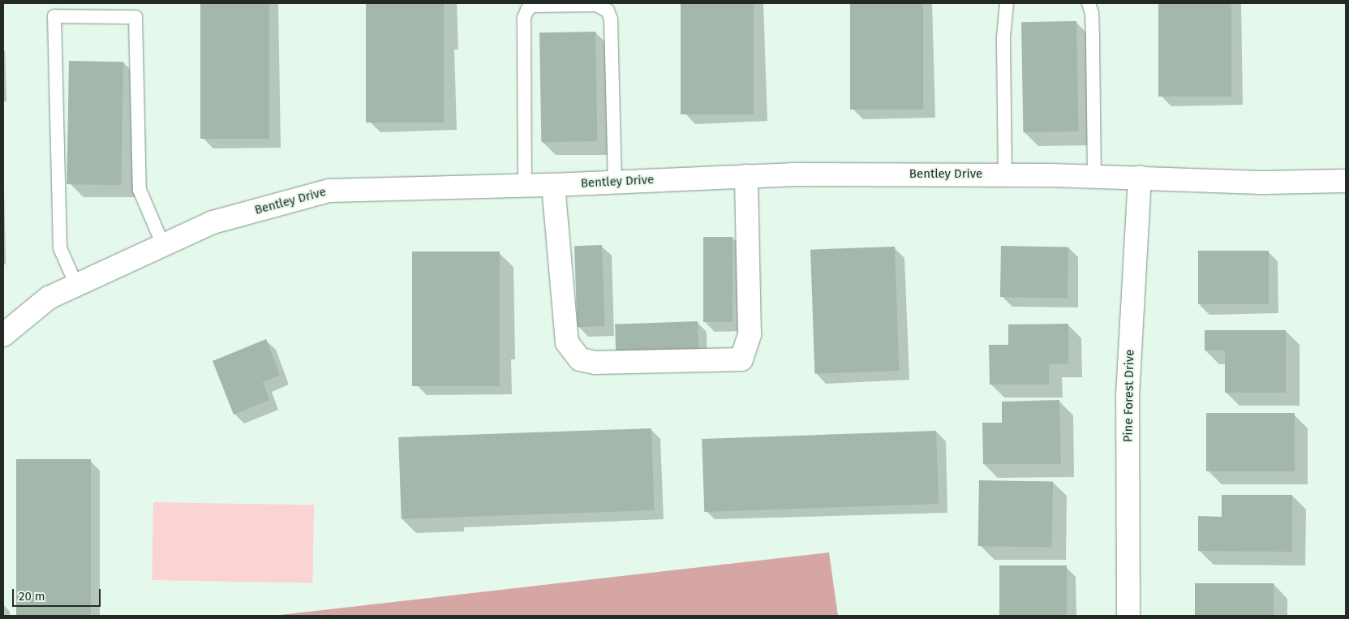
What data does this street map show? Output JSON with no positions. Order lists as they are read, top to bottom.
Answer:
{
  "streets": {
    "street": ["Bentley Drive", "Pine Forest Drive"]
  },
  "crossings": [
    ["Bentley Drive", "Pine Forest Drive"]
  ],
  "scale_bar": "20 m"
}
